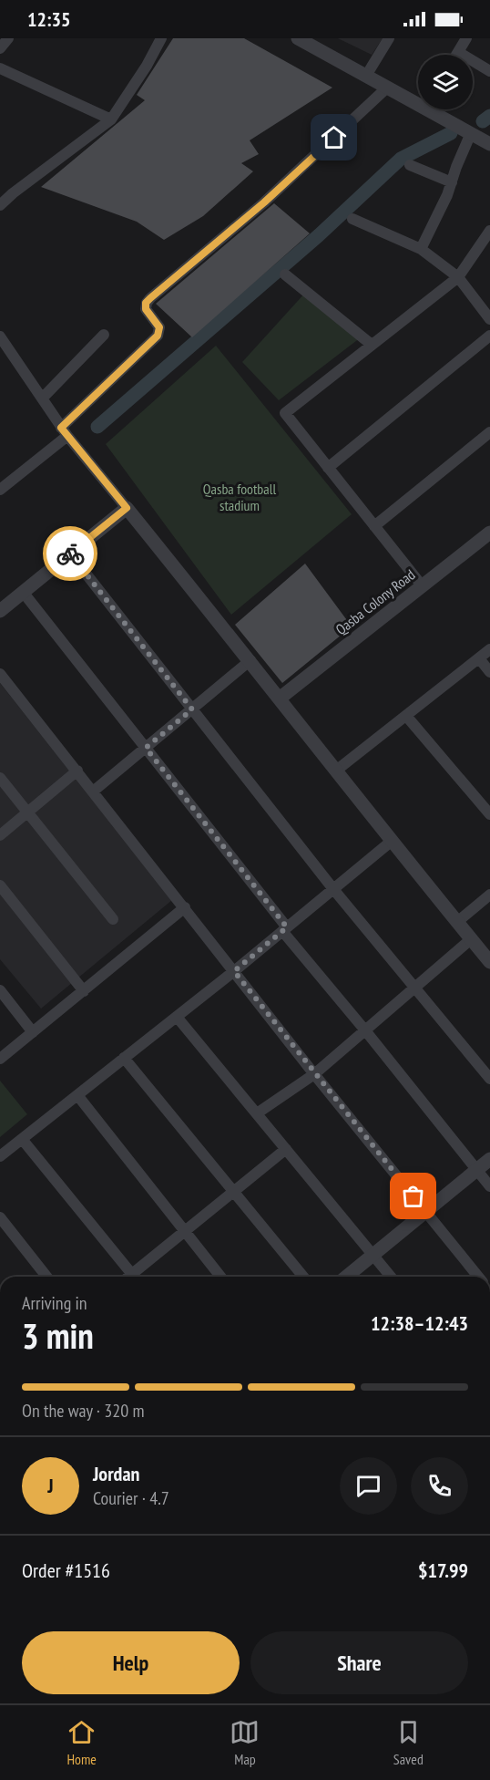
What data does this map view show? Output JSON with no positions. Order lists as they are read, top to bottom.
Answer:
{
  "streets": {
    "street": ["Qasba Colony Road"]
  },
  "parks": ["Qasba football stadium"],
  "page": {
    "status": "12:35",
    "heading": ["3 min", "Arriving in", "12:38–12:43"],
    "panel": [
      "Jordan",
      "Courier · 4.7",
      "Order #1516",
      "$17.99"
    ],
    "bar": "On the way · 320 m",
    "round": "J",
    "buttons": ["Help", "Share"],
    "tabs": ["Home", "Map", "Saved"]
  }
}
